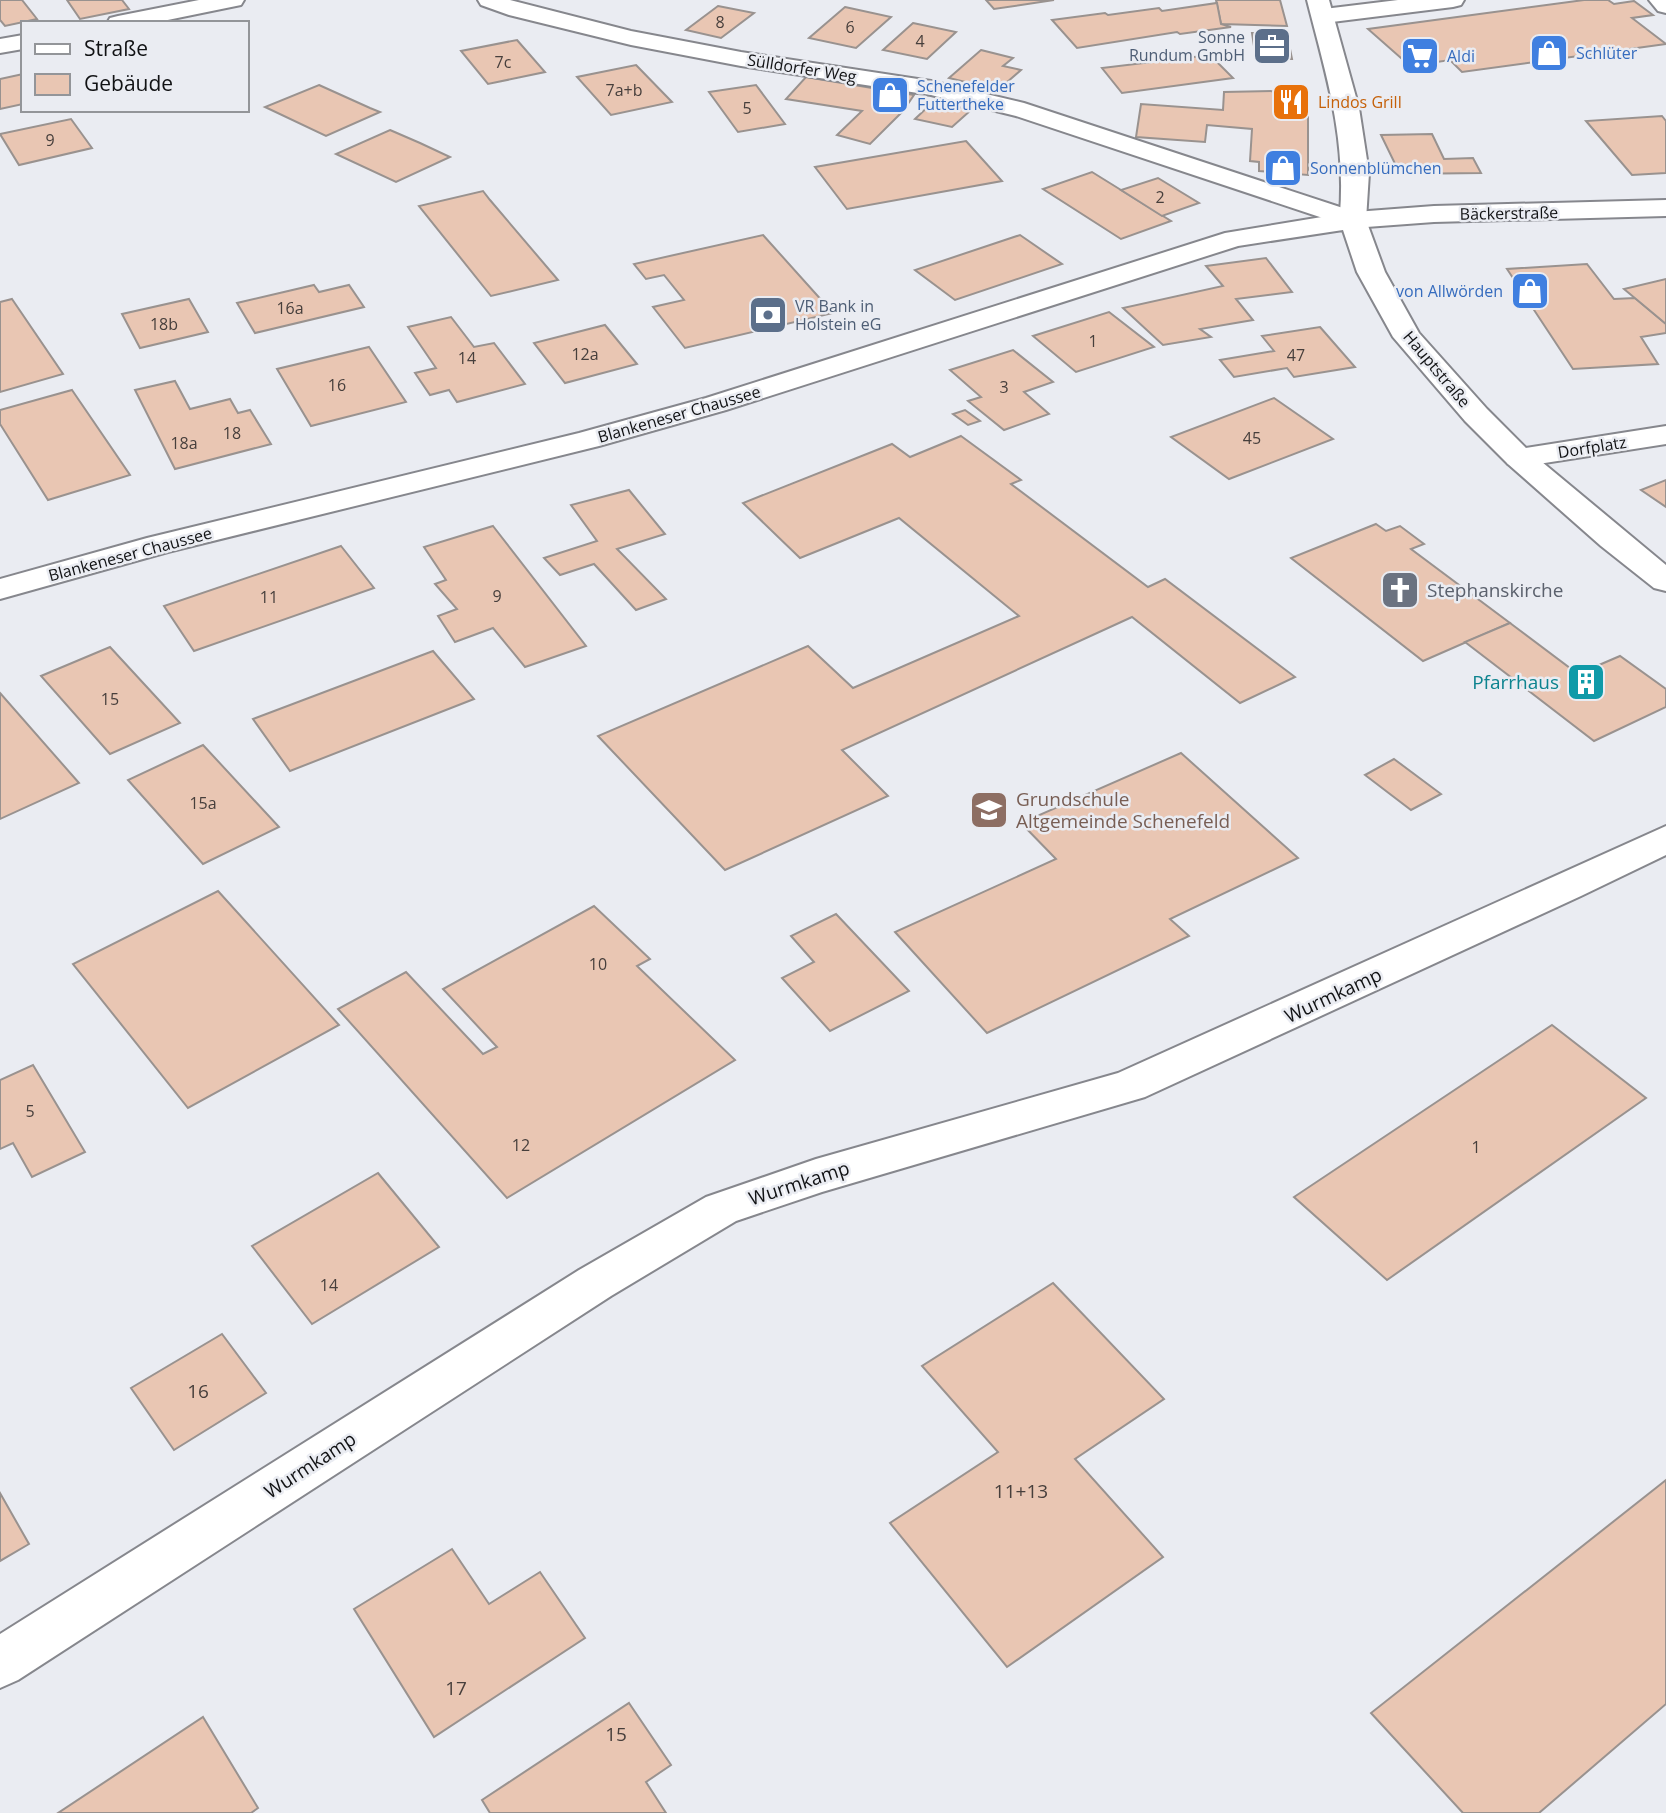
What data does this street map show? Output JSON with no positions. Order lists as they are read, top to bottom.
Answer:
{
  "streets": {
    "street": [
      "Sülldorfer Weg",
      "Bäckerstraße",
      "Hauptstraße",
      "Blankeneser Chaussee",
      "Dorfplatz",
      "Wurmkamp"
    ]
  },
  "crossings": [
    ["Sülldorfer Weg", "Bäckerstraße"],
    ["Sülldorfer Weg", "Hauptstraße"],
    ["Sülldorfer Weg", "Blankeneser Chaussee"],
    ["Bäckerstraße", "Hauptstraße"],
    ["Bäckerstraße", "Blankeneser Chaussee"],
    ["Hauptstraße", "Blankeneser Chaussee"],
    ["Hauptstraße", "Dorfplatz"]
  ],
  "places": {
    "office": ["Sonne Rundum GmbH"],
    "shop": [
      "Schlüter",
      "Schenefelder Futtertheke",
      "Sonnenblümchen",
      "von Allwörden"
    ],
    "supermarket": ["Aldi"],
    "restaurant": ["Lindos Grill"],
    "bank": ["VR Bank in Holstein eG"],
    "church": ["Stephanskirche"],
    "building": ["Pfarrhaus"],
    "school or university": ["Grundschule Altgemeinde Schenefeld"]
  },
  "house_numbers": [
    "8",
    "6",
    "4",
    "7c",
    "7a+b",
    "5",
    "9",
    "2",
    "16a",
    "18b",
    "1",
    "12a",
    "47",
    "14",
    "16",
    "3",
    "18",
    "45",
    "18a",
    "9",
    "11",
    "15",
    "15a",
    "10",
    "5",
    "12",
    "1",
    "14",
    "16",
    "11+13",
    "17",
    "15"
  ],
  "legend": ["Straße", "Gebäude"]
}
